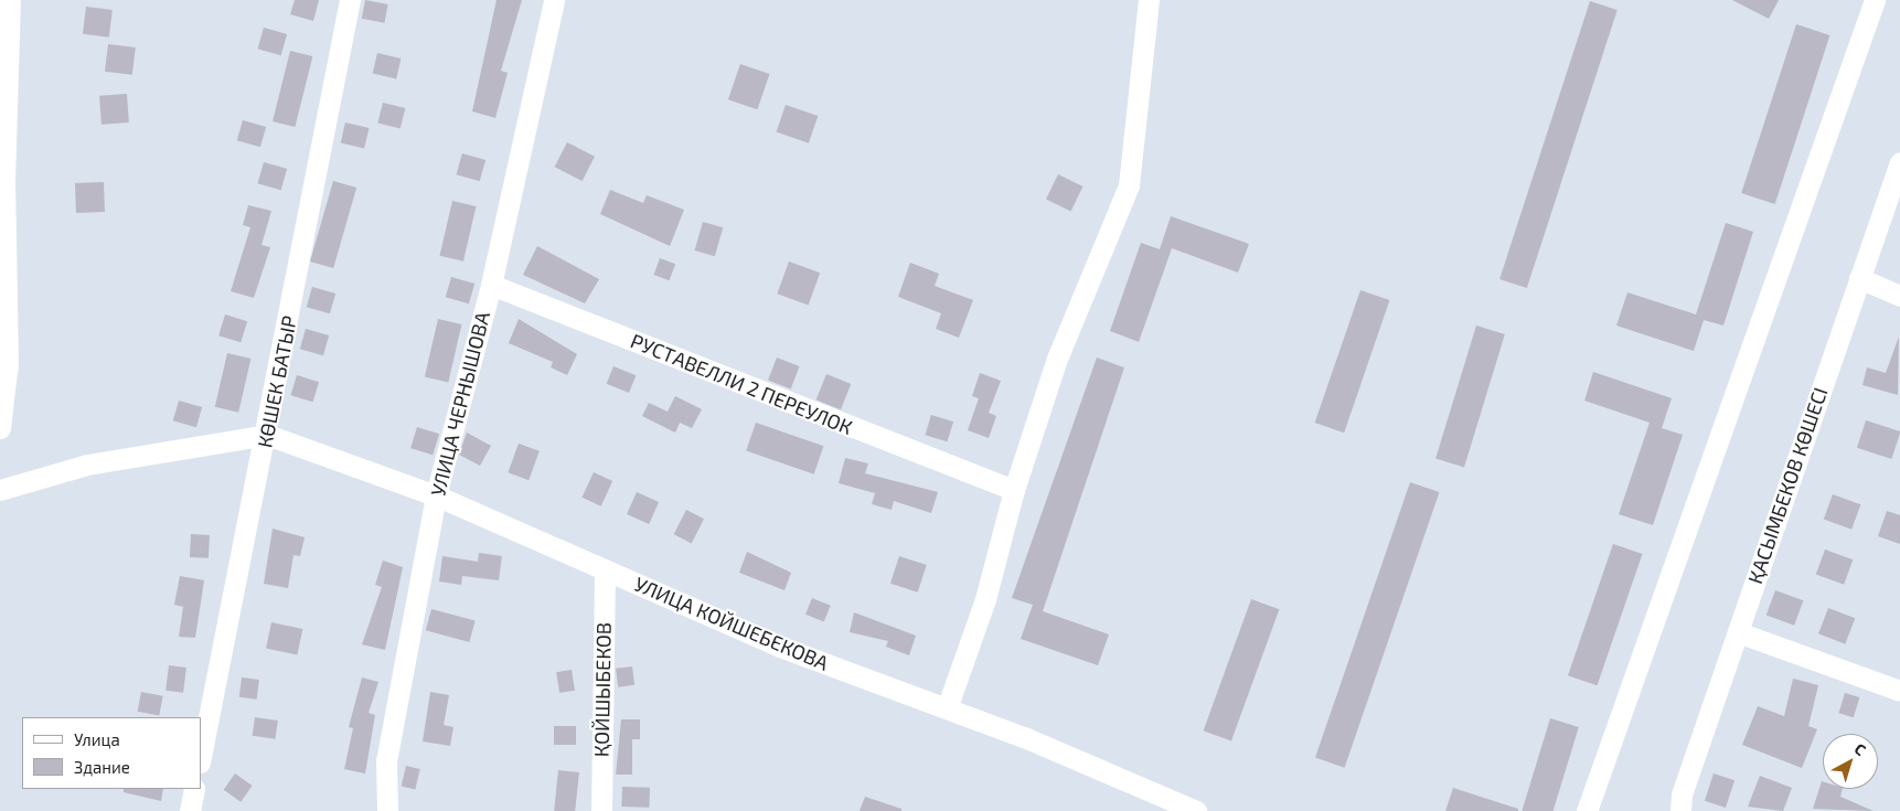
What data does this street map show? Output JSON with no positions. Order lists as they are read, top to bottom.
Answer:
{
  "streets": {
    "street": [
      "КӨШЕК БАТЫР",
      "РУСТАВЕЛЛИ 2 ПЕРЕУЛОК",
      "УЛИЦА ЧЕРНЫШОВА",
      "ҚАСЫМБЕКОВ КӨШЕСІ",
      "УЛИЦА КОЙШЕБЕКОВА",
      "ҚОЙШЫБЕКОВ"
    ]
  },
  "crossings": [
    ["КӨШЕК БАТЫР", "УЛИЦА КОЙШЕБЕКОВА"],
    ["РУСТАВЕЛЛИ 2 ПЕРЕУЛОК", "УЛИЦА ЧЕРНЫШОВА"],
    ["УЛИЦА ЧЕРНЫШОВА", "УЛИЦА КОЙШЕБЕКОВА"],
    ["УЛИЦА КОЙШЕБЕКОВА", "ҚОЙШЫБЕКОВ"]
  ],
  "legend": ["Улица", "Здание"],
  "north": "top right"
}
